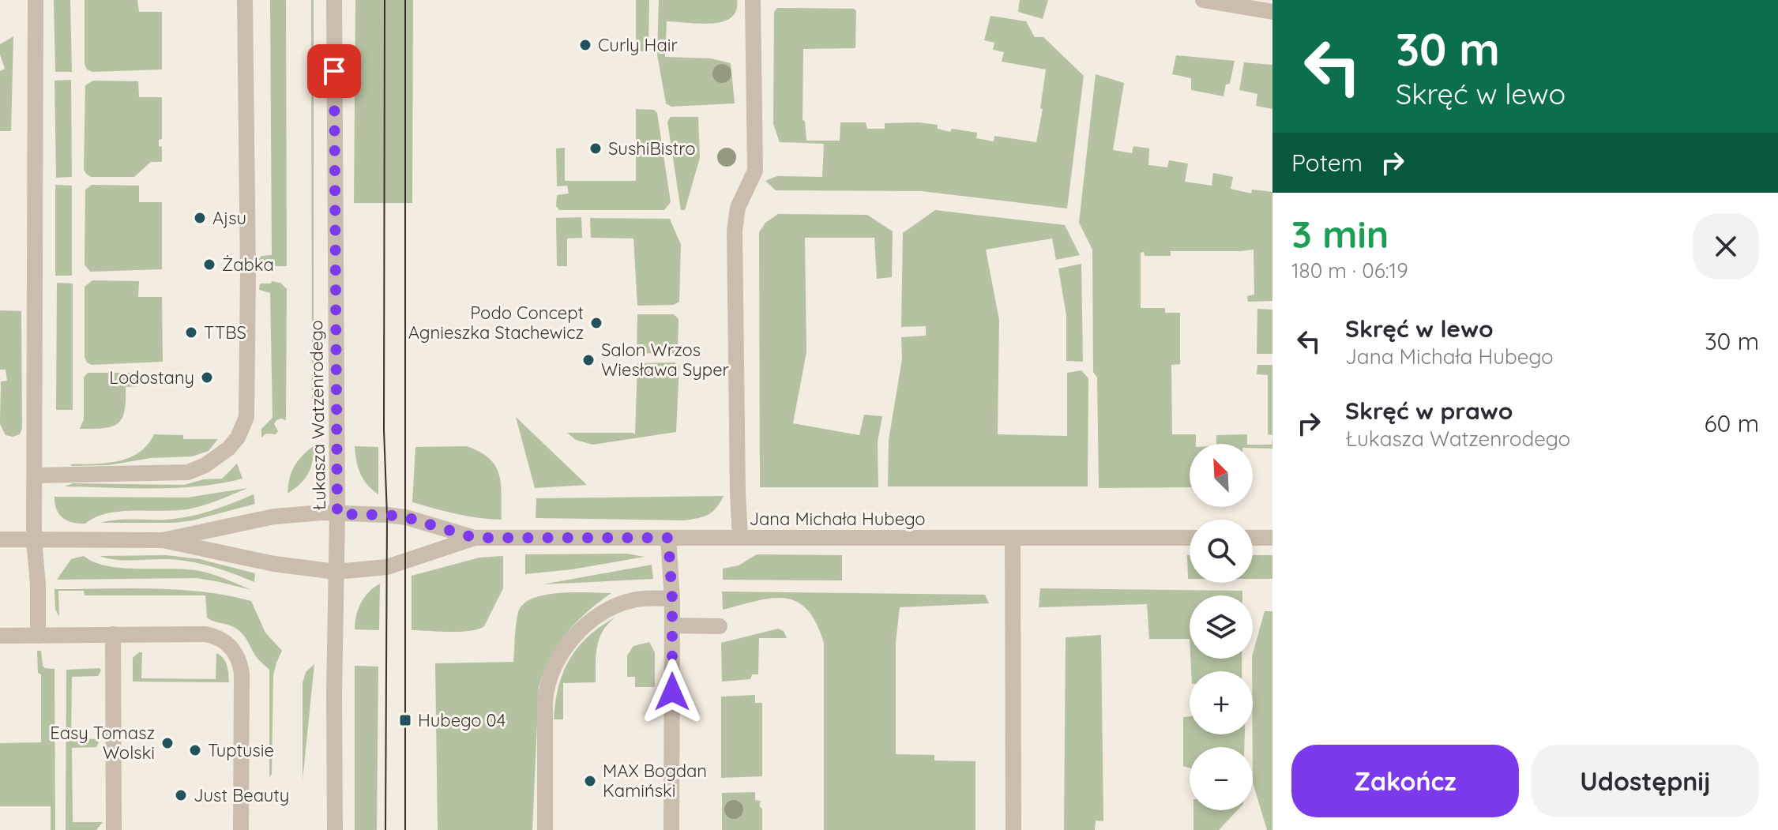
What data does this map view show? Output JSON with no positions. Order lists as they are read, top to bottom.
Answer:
{
  "streets": {
    "street": ["Łukasza Watzenrodego", "Jana Michała Hubego"]
  },
  "crossings": [
    ["Łukasza Watzenrodego", "Jana Michała Hubego"]
  ],
  "places": {
    "other": [
      "Curly Hair",
      "SushiBistro",
      "Ajsu",
      "Żabka",
      "Podo Concept Agnieszka Stachewicz",
      "TTBS",
      "Salon Wrzos Wiesława Syper",
      "Lodostany",
      "Easy Tomasz Wolski",
      "Tuptusie",
      "MAX Bogdan Kamiński",
      "Just Beauty"
    ],
    "transit": ["Hubego 04"]
  },
  "north": "top left",
  "page": {
    "turn": ["30 m", "Skręć w lewo"],
    "then": "Potem",
    "heading": ["3 min", "180 m · 06:19"],
    "list": [
      {
        "name": "Skręć w lewo",
        "note": "Jana Michała Hubego",
        "value": "30 m"
      },
      {
        "name": "Skręć w prawo",
        "note": "Łukasza Watzenrodego",
        "value": "60 m"
      }
    ],
    "map_buttons": ["+", "−"],
    "buttons": ["Zakończ", "Udostępnij"]
  }
}
